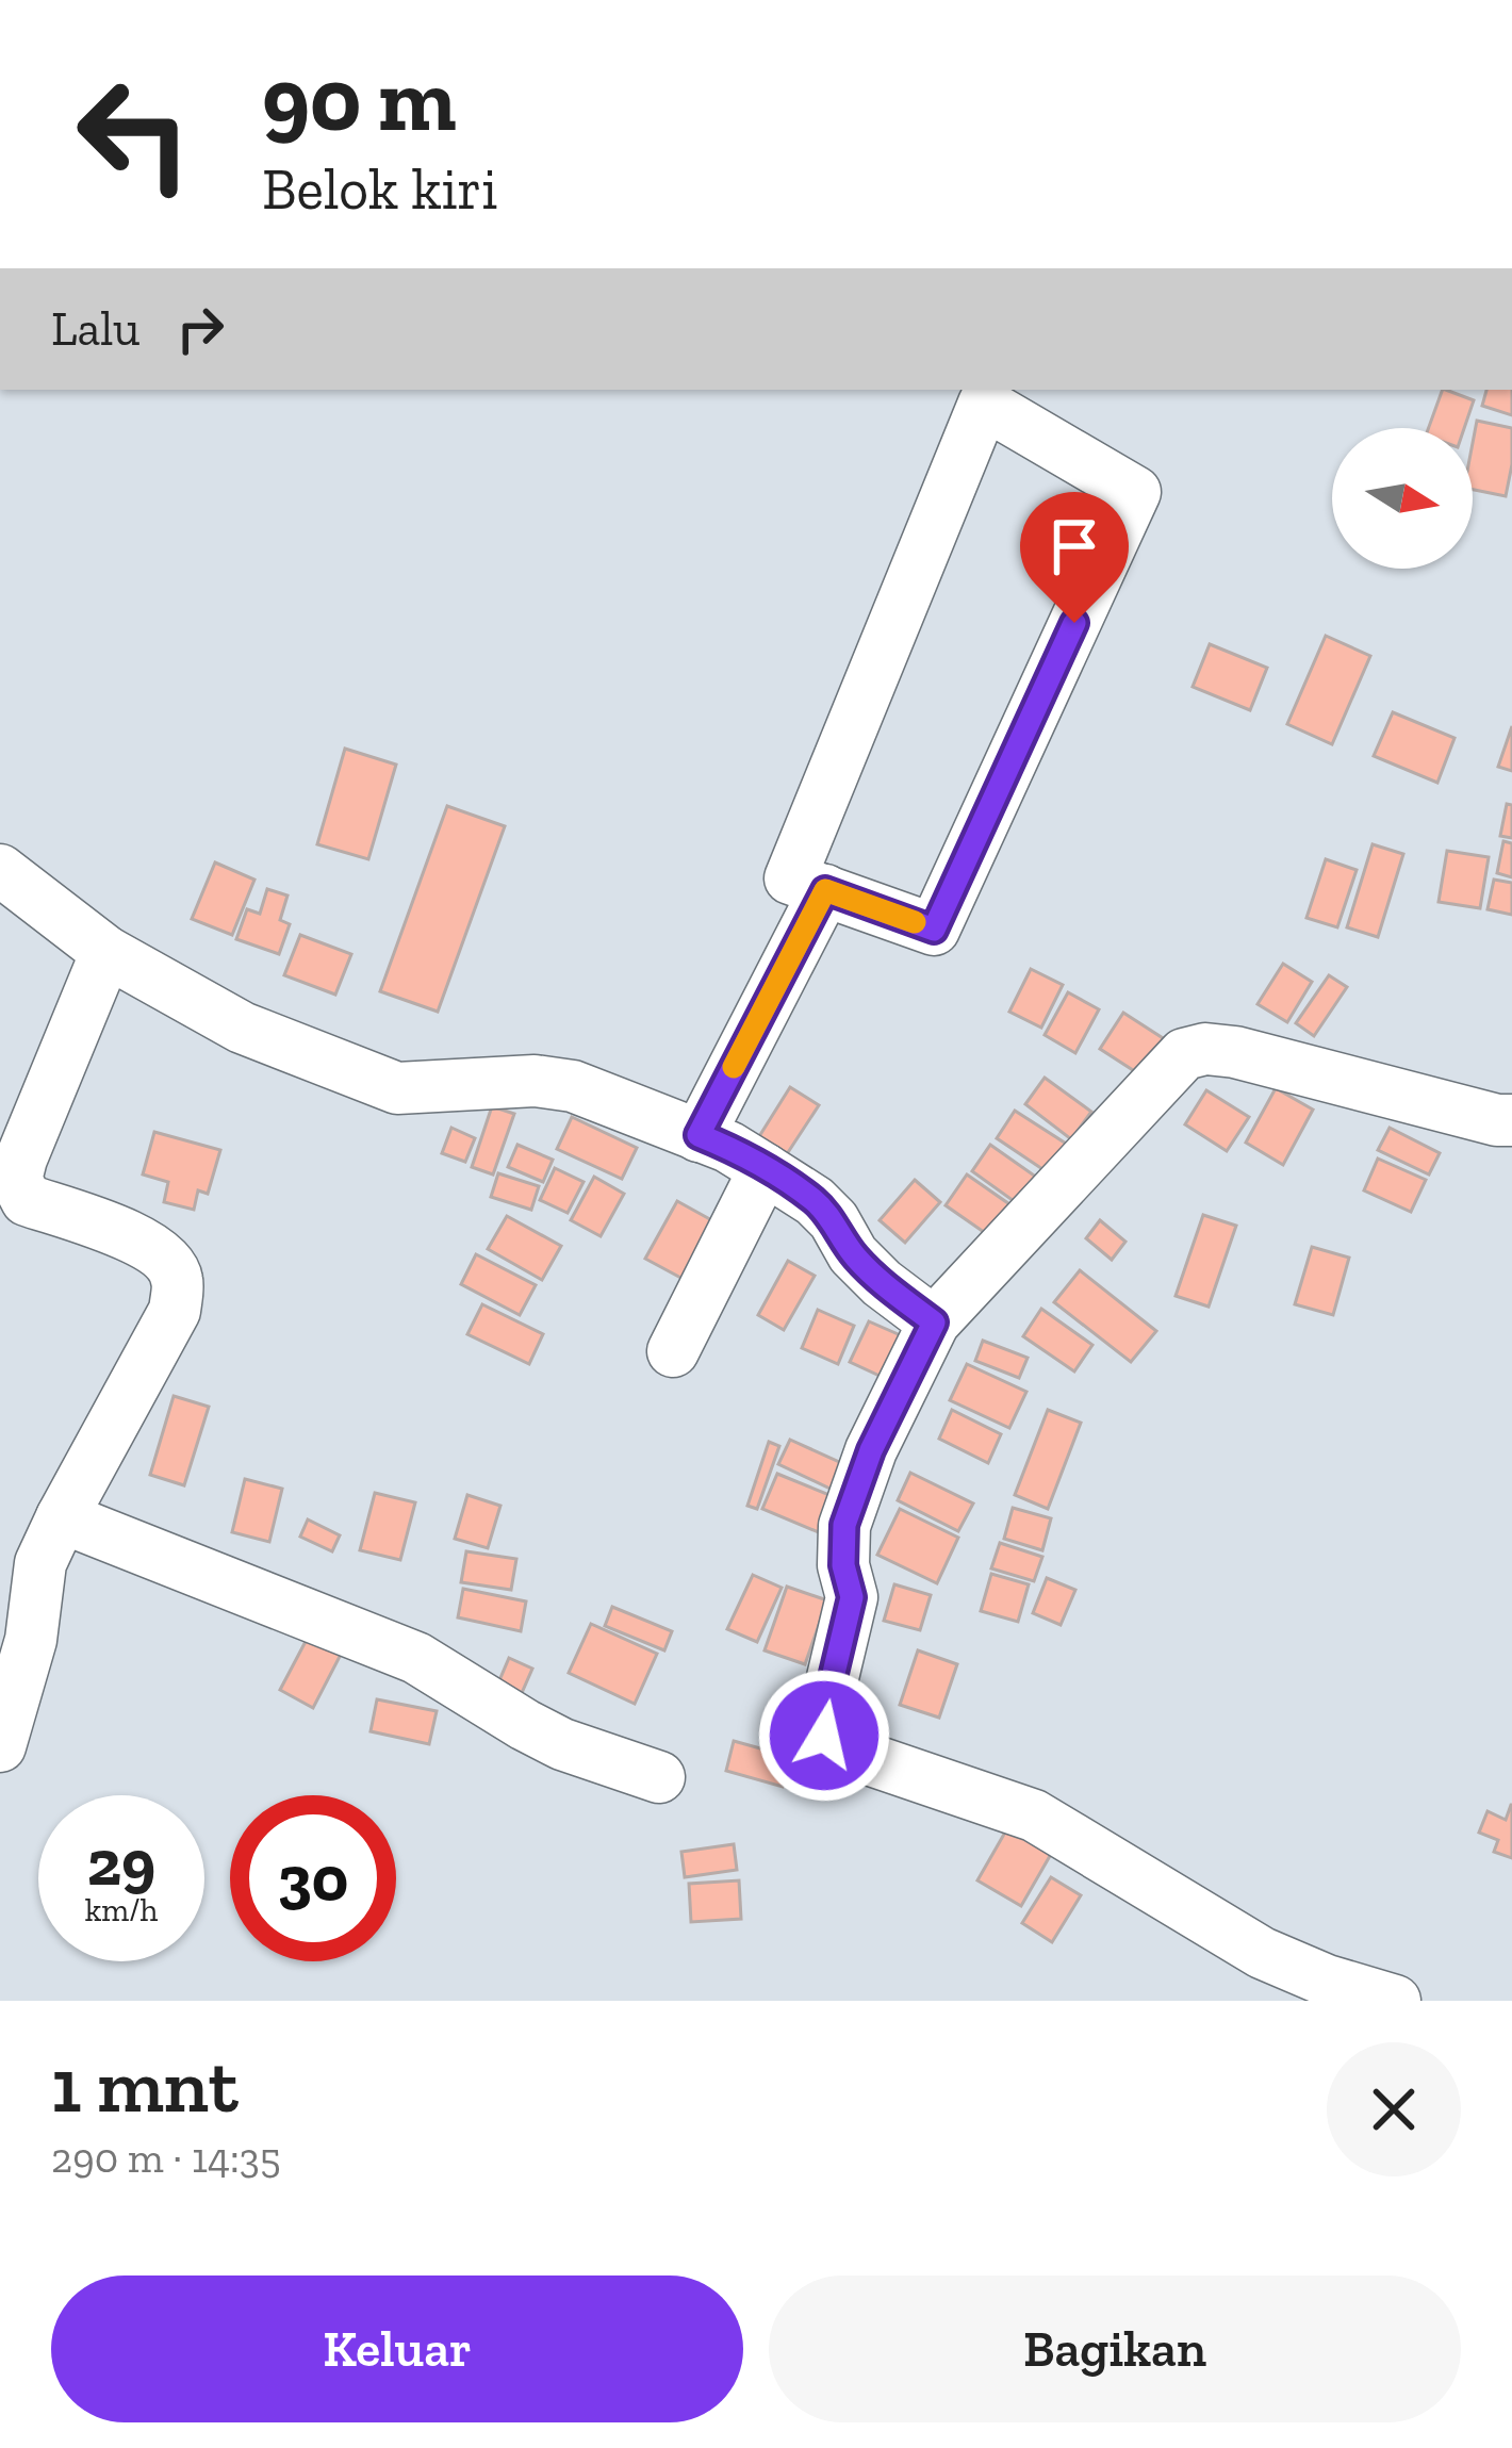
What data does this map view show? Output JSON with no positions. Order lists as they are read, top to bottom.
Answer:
{
  "north": "right",
  "page": {
    "turn": ["90 m", "Belok kiri"],
    "then": "Lalu",
    "speed": "29 km/h",
    "limit": "30",
    "heading": ["1 mnt", "290 m · 14:35"],
    "buttons": ["Keluar", "Bagikan"]
  }
}
